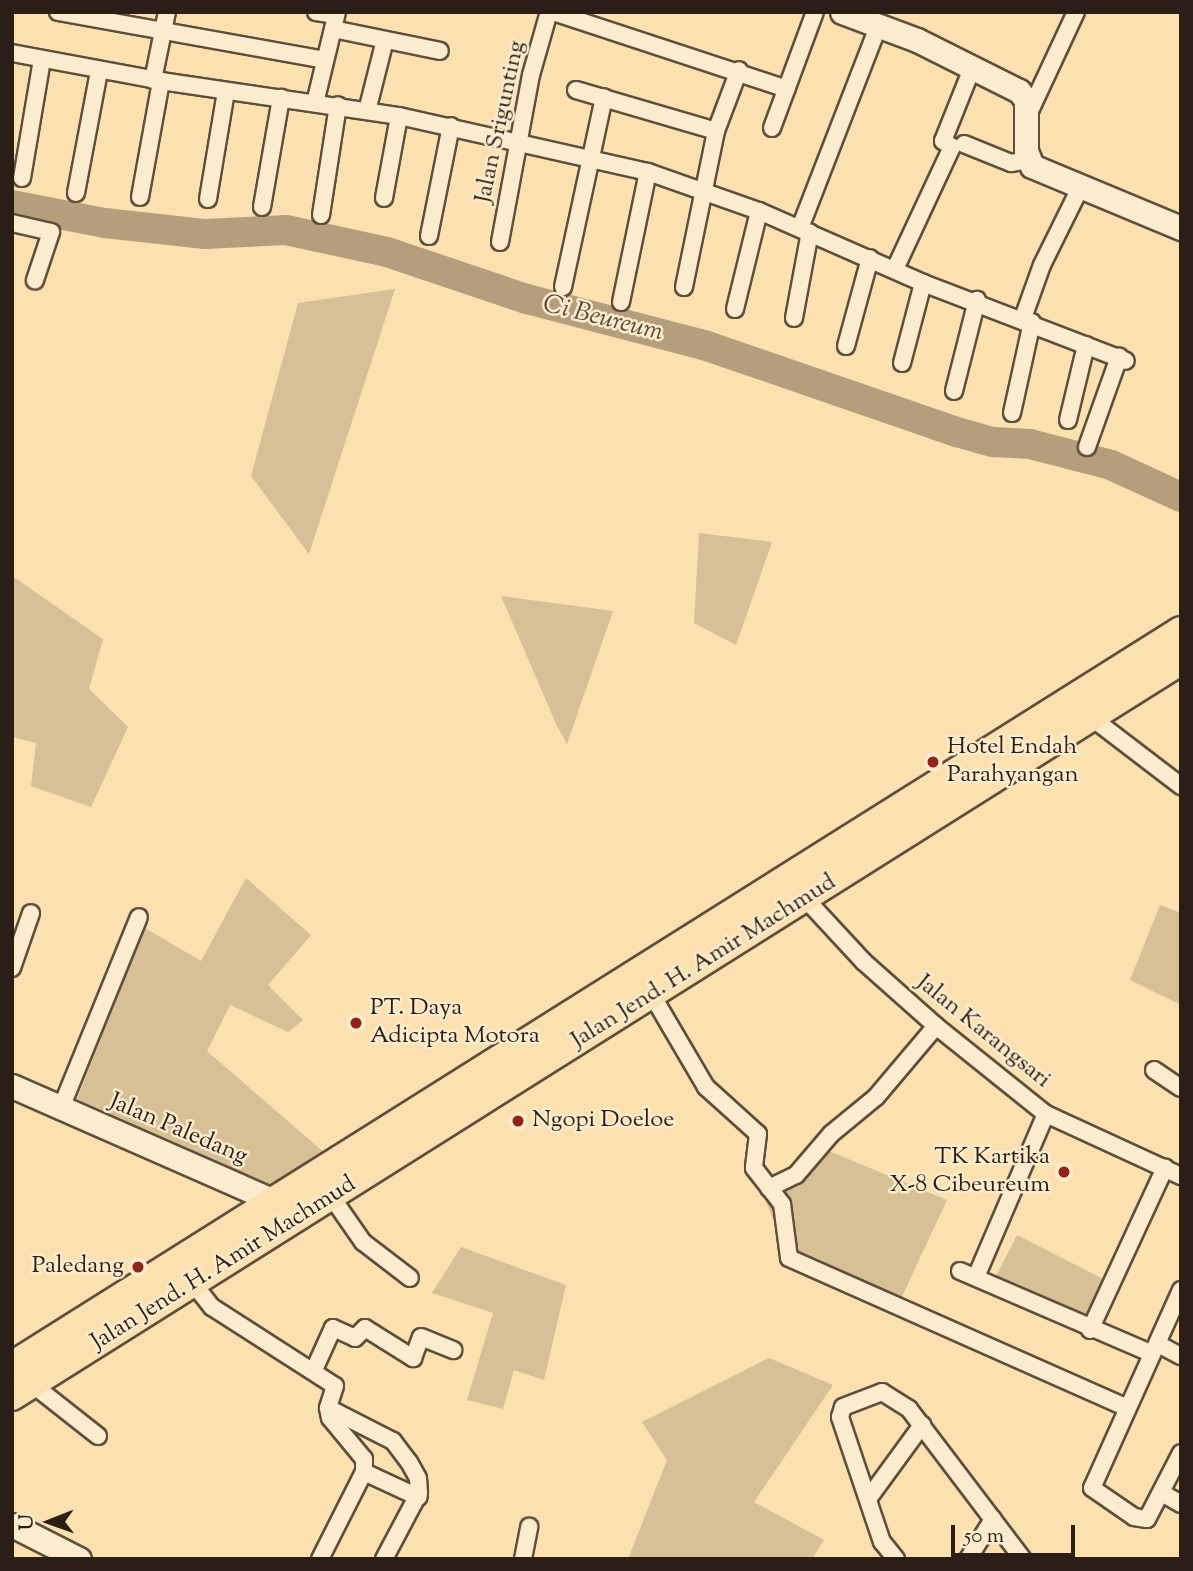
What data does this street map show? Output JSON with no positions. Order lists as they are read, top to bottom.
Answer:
{
  "streets": {
    "highway": ["Jalan Jend. H. Amir Machmud"],
    "street": ["Jalan Srigunting", "Jalan Karangsari", "Jalan Paledang"]
  },
  "crossings": [
    ["Jalan Jend. H. Amir Machmud", "Jalan Karangsari"],
    ["Jalan Jend. H. Amir Machmud", "Jalan Paledang"]
  ],
  "water": ["Ci Beureum"],
  "places": [
    "Hotel Endah Parahyangan",
    "PT. Daya Adicipta Motora",
    "Ngopi Doeloe",
    "TK Kartika X-8 Cibeureum",
    "Paledang"
  ],
  "scale_bar": "50 m",
  "north": "left"
}
